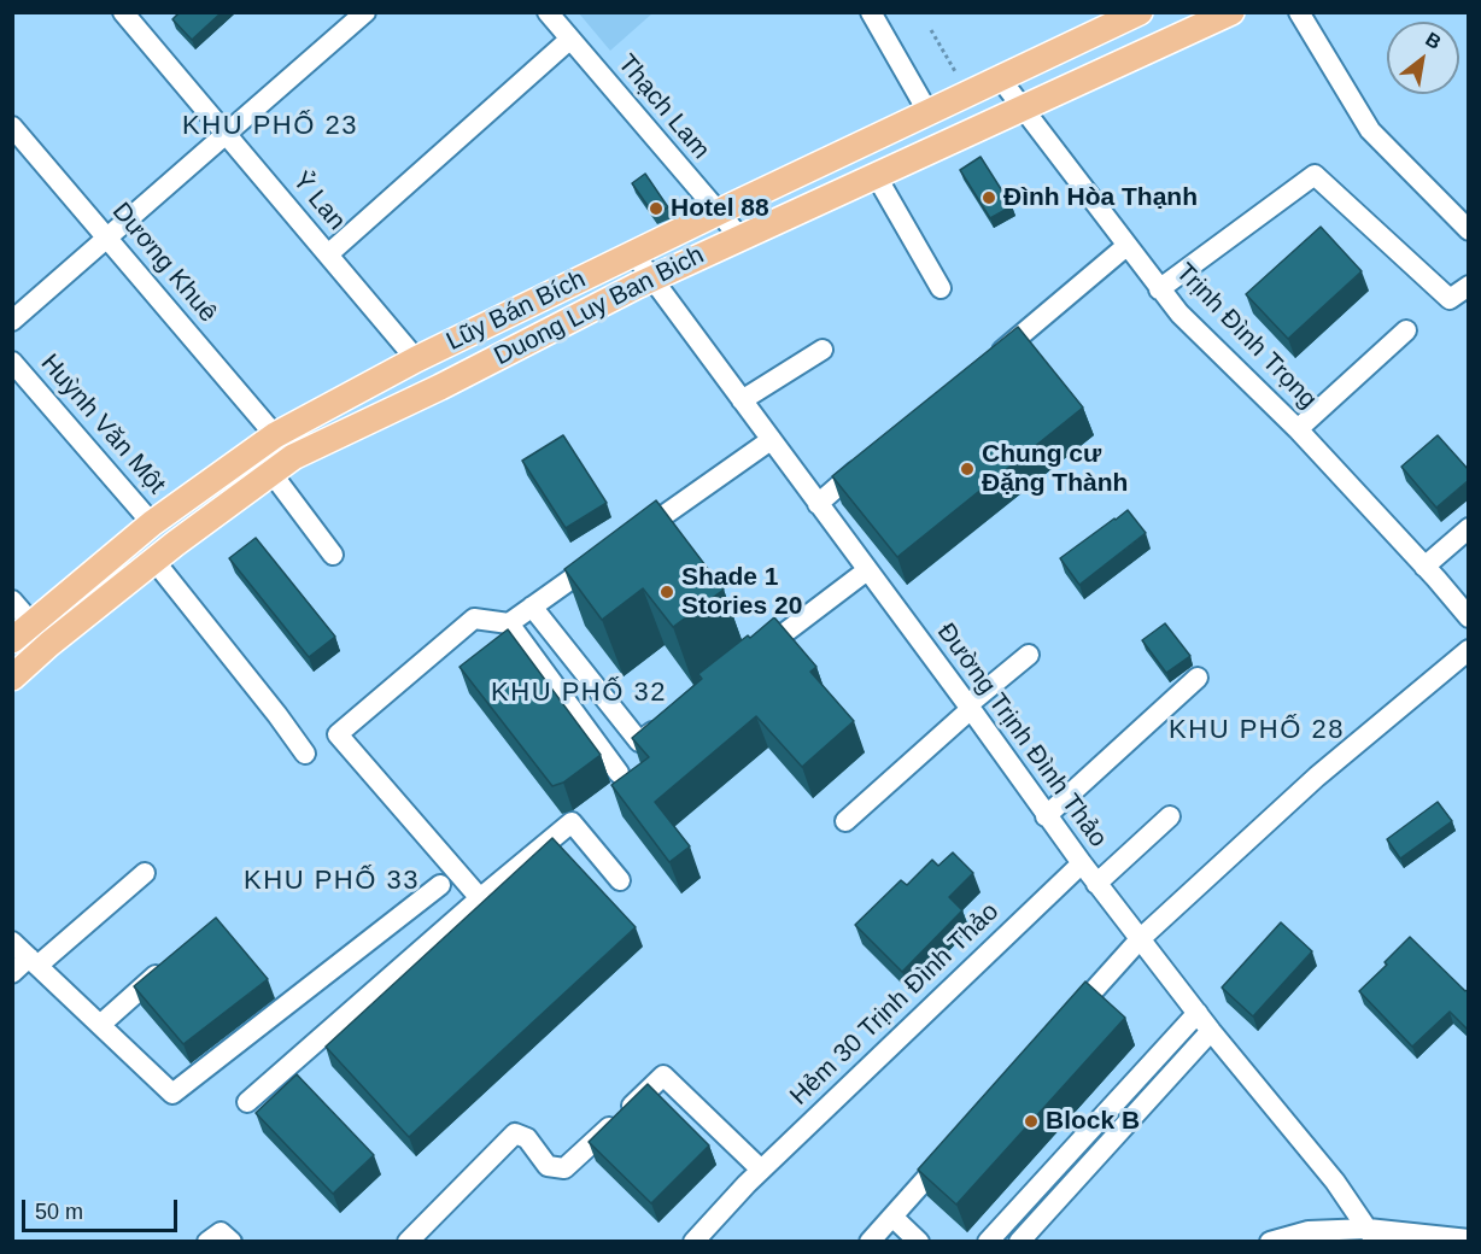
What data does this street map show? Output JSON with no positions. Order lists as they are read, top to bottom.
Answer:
{
  "streets": {
    "main road": ["Duong Luy Ban Bich", "Lũy Bán Bích"],
    "street": [
      "Thạch Lam",
      "Ỷ Lan",
      "Dương Khuê",
      "Trịnh Đình Trọng",
      "Huỳnh Văn Một",
      "Đường Trịnh Đình Thảo",
      "Hẻm 30 Trịnh Đình Thảo"
    ]
  },
  "crossings": [
    ["Thạch Lam", "Duong Luy Ban Bich"],
    ["Thạch Lam", "Lũy Bán Bích"],
    ["Ỷ Lan", "Lũy Bán Bích"],
    ["Dương Khuê", "Lũy Bán Bích"],
    ["Duong Luy Ban Bich", "Trịnh Đình Trọng"],
    ["Duong Luy Ban Bich", "Đường Trịnh Đình Thảo"],
    ["Lũy Bán Bích", "Trịnh Đình Trọng"],
    ["Lũy Bán Bích", "Huỳnh Văn Một"],
    ["Lũy Bán Bích", "Đường Trịnh Đình Thảo"],
    ["Đường Trịnh Đình Thảo", "Hẻm 30 Trịnh Đình Thảo"]
  ],
  "districts": [
    "KHU PHỐ 23",
    "KHU PHỐ 32",
    "KHU PHỐ 28",
    "KHU PHỐ 33"
  ],
  "places": [
    "Đình Hòa Thạnh",
    "Hotel 88",
    "Chung cư Đặng Thành",
    "Shade 1 Stories 20",
    "Block B"
  ],
  "scale_bar": "50 m",
  "north": "top right"
}
